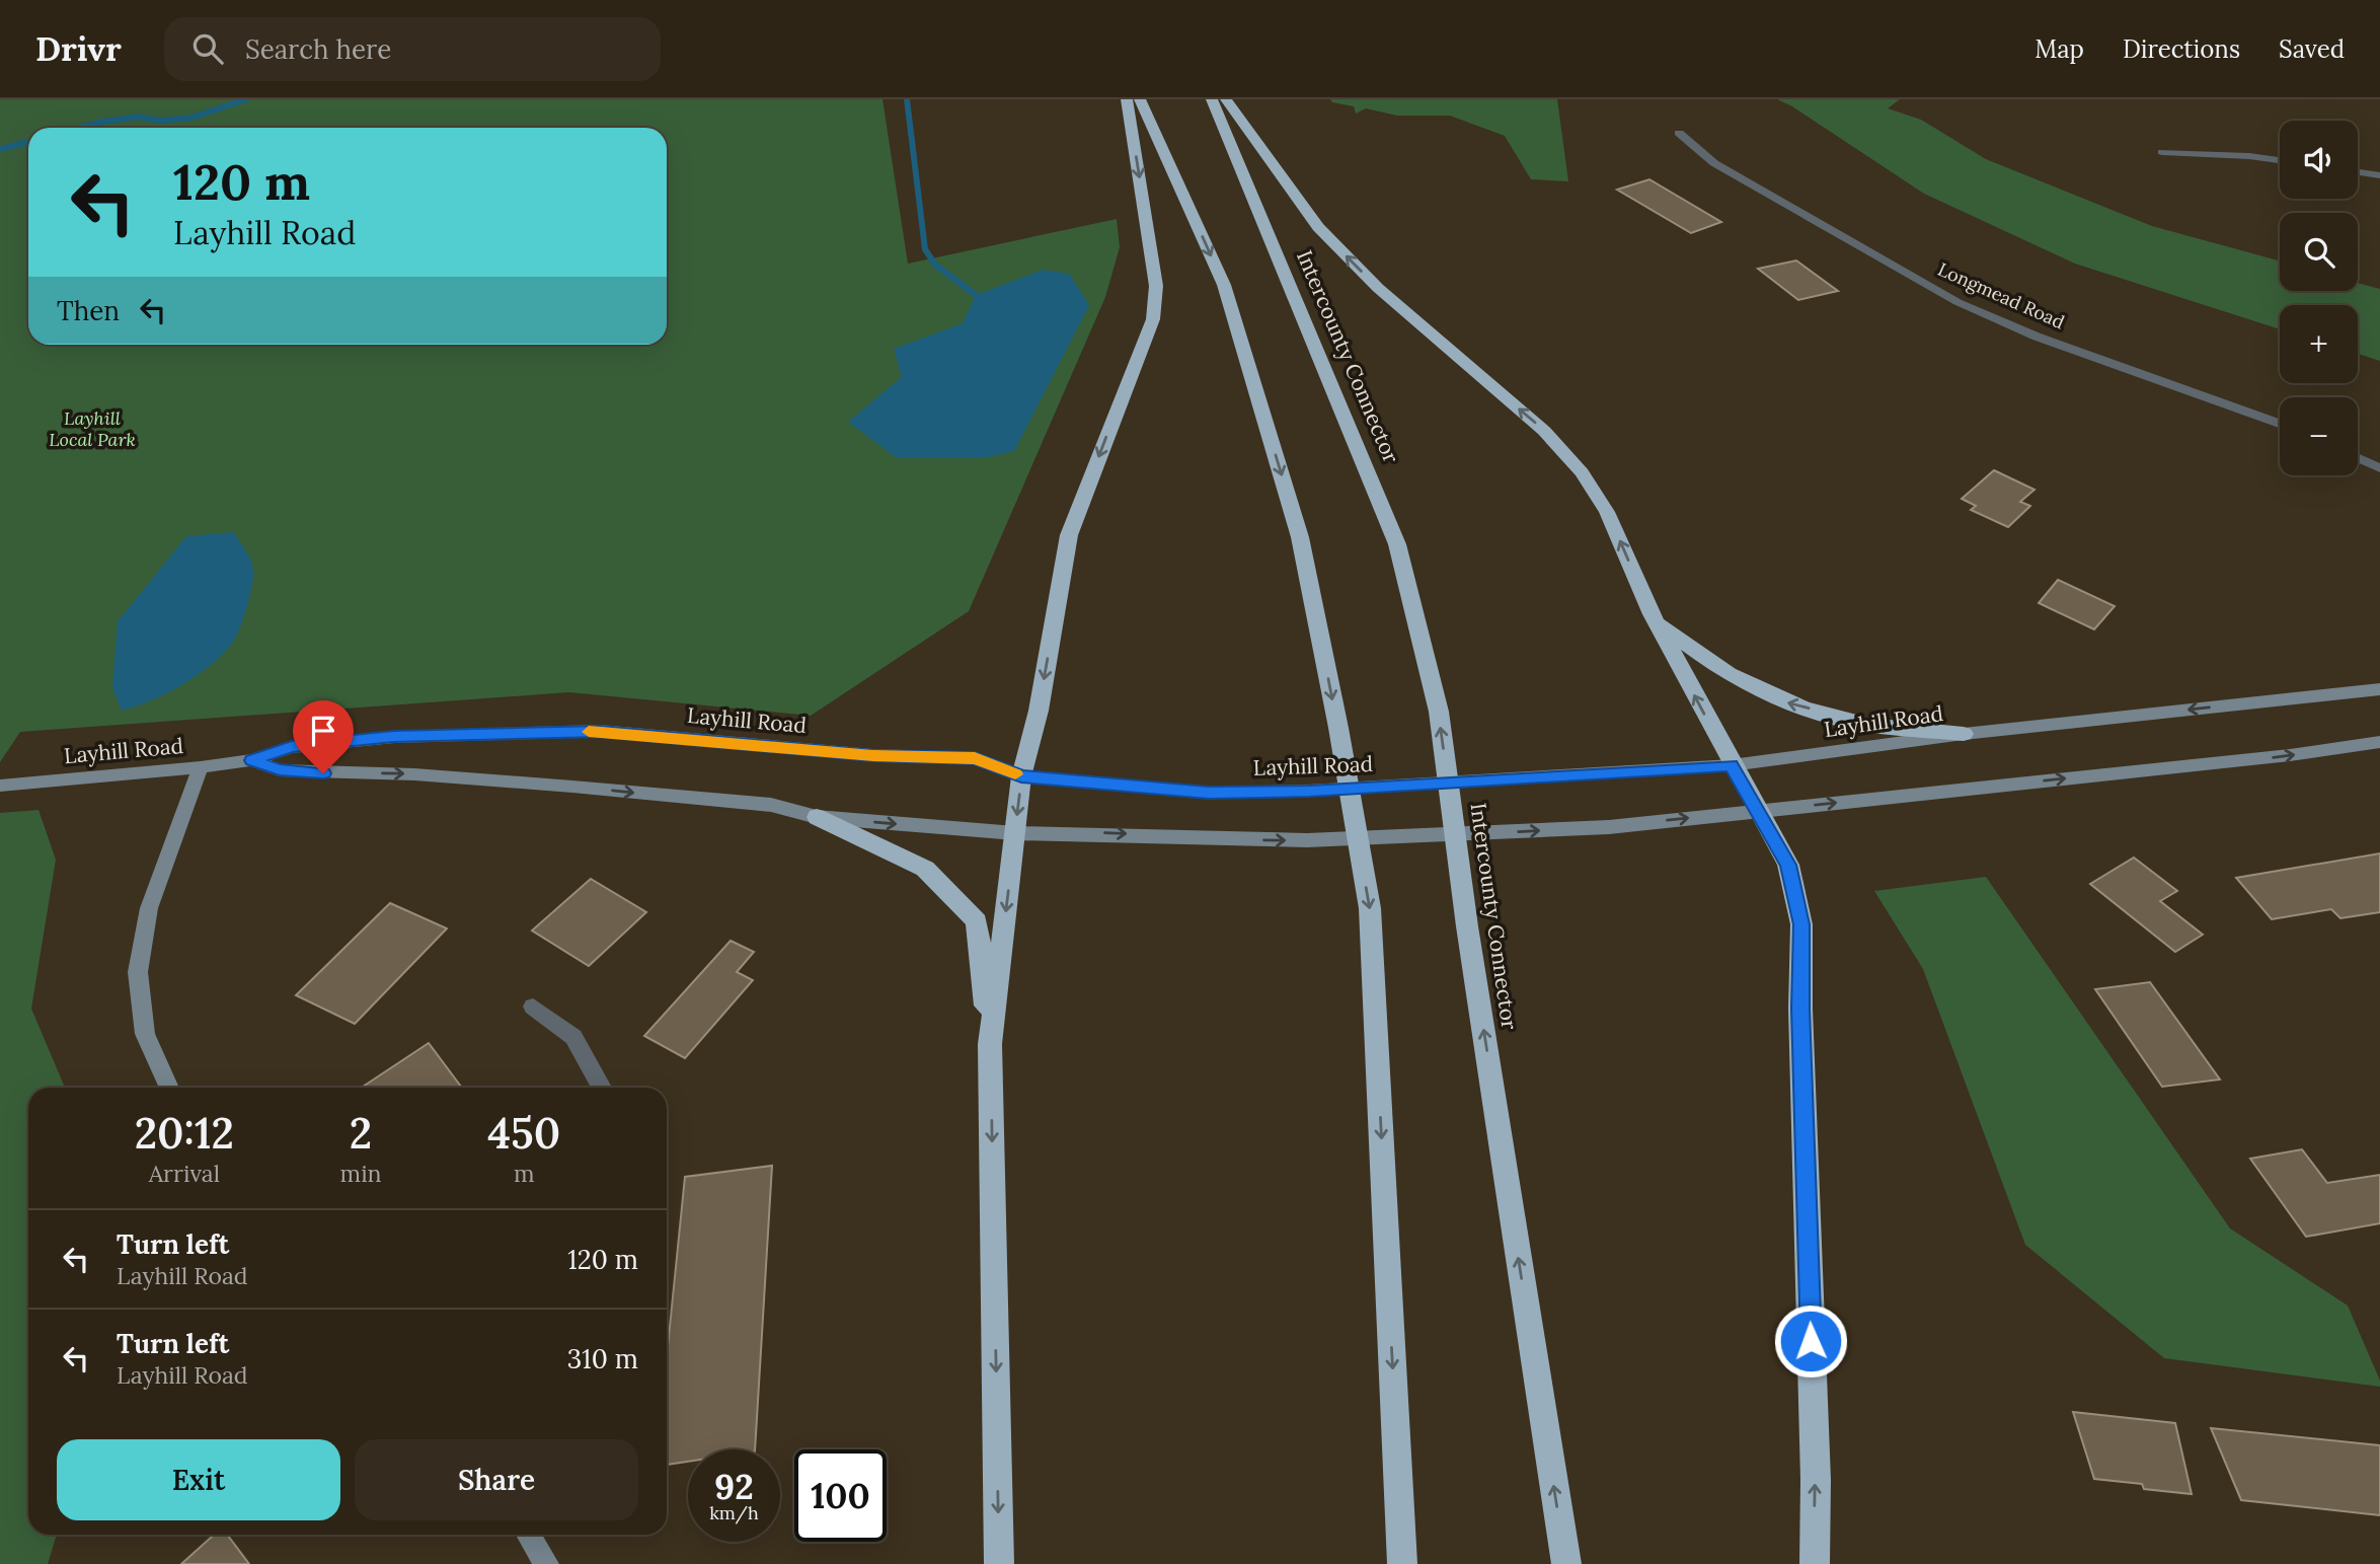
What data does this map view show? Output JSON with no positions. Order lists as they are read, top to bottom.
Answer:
{
  "streets": {
    "highway": ["Intercounty Connector"],
    "main road": ["Layhill Road"],
    "street": ["Longmead Road"]
  },
  "parks": ["Layhill Local Park"],
  "page": {
    "header": "Drivr",
    "search": "Search here",
    "nav": ["Map", "Directions", "Saved"],
    "map_buttons": ["+", "−"],
    "turn": ["120 m", "Layhill Road"],
    "then": "Then",
    "eta": [
      "20:12",
      "Arrival",
      "2",
      "min",
      "450",
      "m"
    ],
    "list": [
      {
        "name": "Turn left",
        "note": "Layhill Road",
        "value": "120 m"
      },
      {
        "name": "Turn left",
        "note": "Layhill Road",
        "value": "310 m"
      }
    ],
    "buttons": ["Exit", "Share"],
    "speed": "92 km/h",
    "limit": "100"
  }
}
